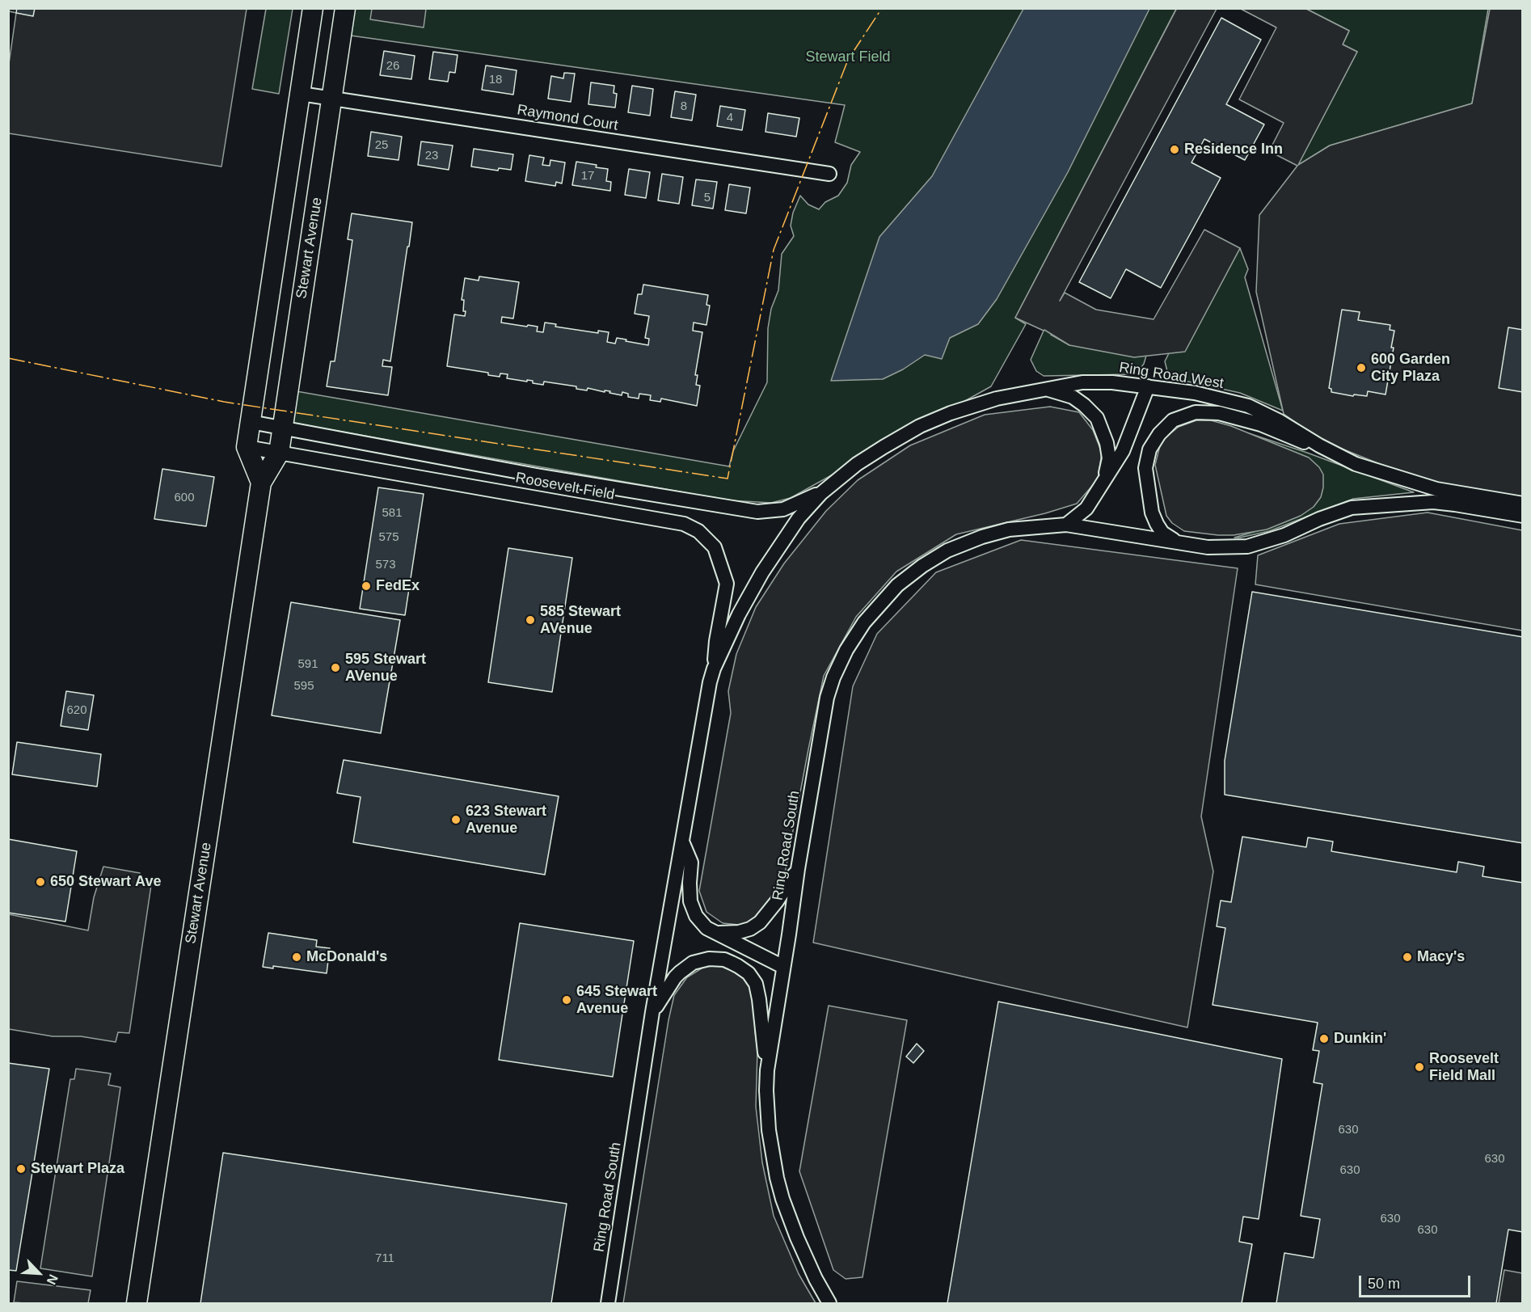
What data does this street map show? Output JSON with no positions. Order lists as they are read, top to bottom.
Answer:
{
  "streets": {
    "main road": ["Stewart Avenue"],
    "street": [
      "Raymond Court",
      "Ring Road West",
      "Roosevelt Field",
      "Ring Road South"
    ]
  },
  "crossings": [
    ["Raymond Court", "Stewart Avenue"],
    ["Stewart Avenue", "Roosevelt Field"],
    ["Ring Road West", "Roosevelt Field"],
    ["Ring Road West", "Ring Road South"],
    ["Roosevelt Field", "Ring Road South"]
  ],
  "parks": ["Stewart Field"],
  "places": [
    "Residence Inn",
    "600 Garden City Plaza",
    "FedEx",
    "585 Stewart AVenue",
    "595 Stewart AVenue",
    "623 Stewart Avenue",
    "650 Stewart Ave",
    "McDonald's",
    "Macy's",
    "645 Stewart Avenue",
    "Dunkin'",
    "Roosevelt Field Mall",
    "Stewart Plaza"
  ],
  "house_numbers": [
    "26",
    "18",
    "8",
    "4",
    "25",
    "23",
    "17",
    "5",
    "600",
    "581",
    "575",
    "573",
    "591",
    "595",
    "620",
    "630",
    "630",
    "630",
    "630",
    "630",
    "711"
  ],
  "scale_bar": "50 m",
  "north": "bottom right"
}
